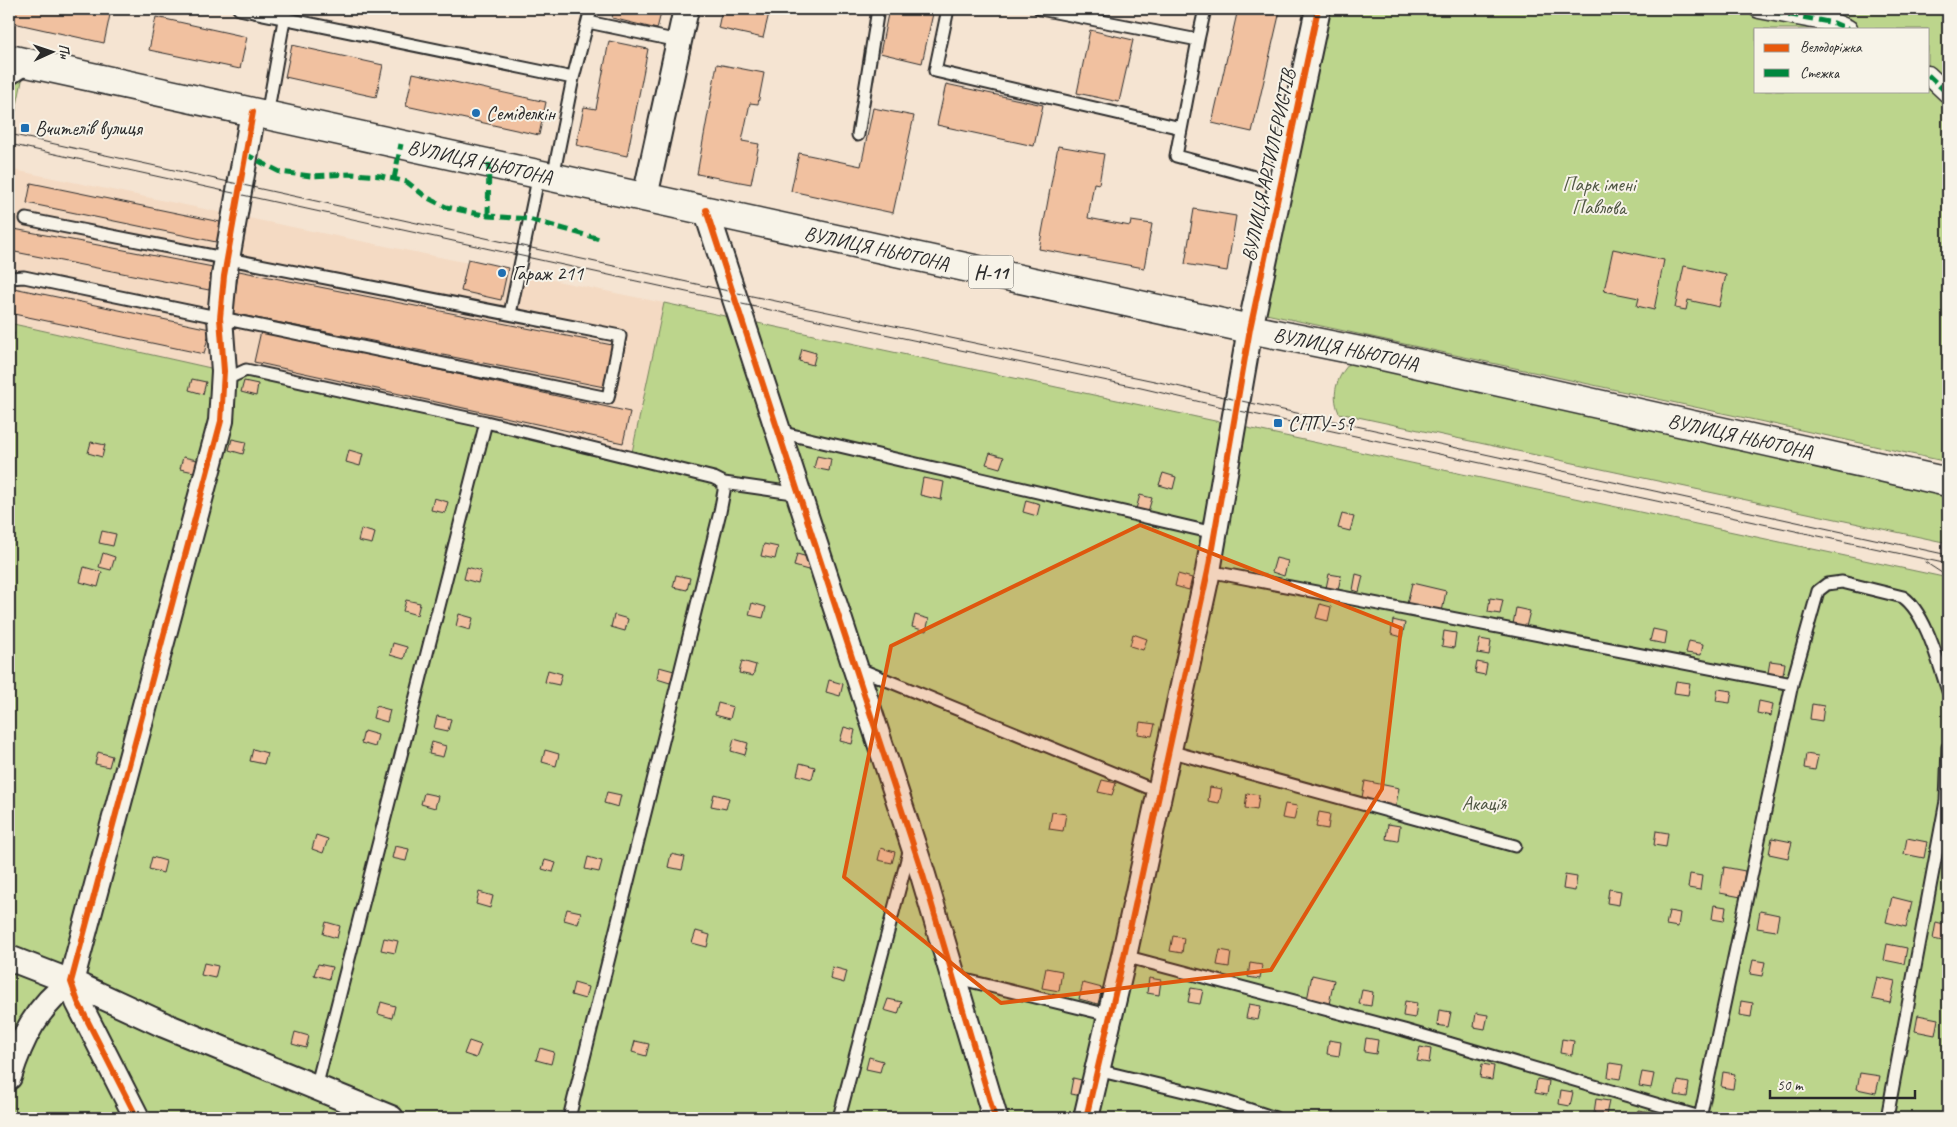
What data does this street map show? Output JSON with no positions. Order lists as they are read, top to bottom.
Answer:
{
  "streets": {
    "main road": ["ВУЛИЦЯ НЬЮТОНА", "Н-11"],
    "street": ["ВУЛИЦЯ АРТИЛЕРИСТІВ"]
  },
  "crossings": [
    ["ВУЛИЦЯ НЬЮТОНА", "ВУЛИЦЯ АРТИЛЕРИСТІВ"]
  ],
  "parks": ["Парк імені Павлова", "Акація"],
  "places": {
    "other": ["Семіделкін", "Гараж 211"],
    "transit": ["Вчителів вулиця", "СПТУ-59"]
  },
  "legend": ["Велодоріжка", "Стежка"],
  "scale_bar": "50 m",
  "north": "right"
}
